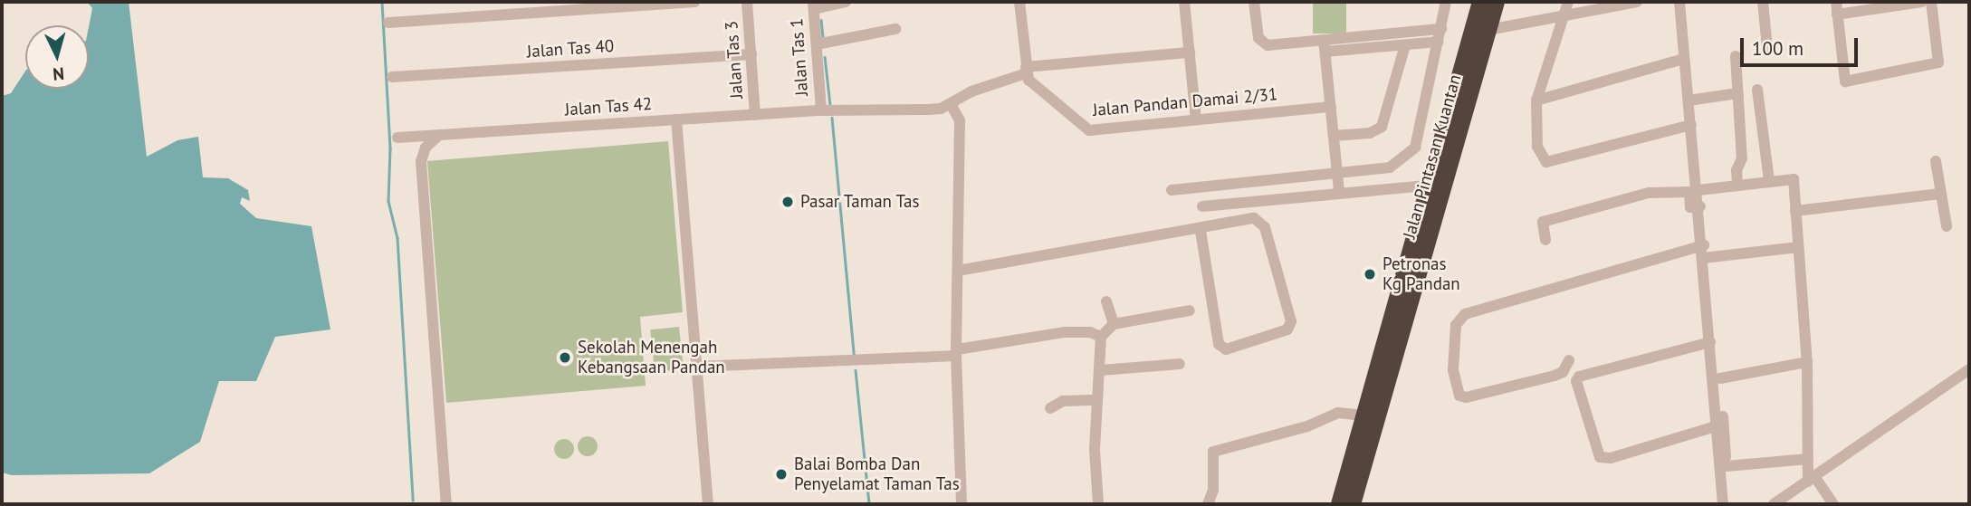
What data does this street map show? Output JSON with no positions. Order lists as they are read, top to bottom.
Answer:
{
  "streets": {
    "highway": ["Jalan Pintasan Kuantan"],
    "street": [
      "Jalan Tas 40",
      "Jalan Tas 1",
      "Jalan Tas 3",
      "Jalan Pandan Damai 2/31",
      "Jalan Tas 42"
    ]
  },
  "crossings": [
    ["Jalan Tas 40", "Jalan Tas 3"],
    ["Jalan Tas 1", "Jalan Tas 42"],
    ["Jalan Tas 3", "Jalan Tas 42"],
    ["Jalan Pandan Damai 2/31", "Jalan Tas 42"]
  ],
  "places": [
    "Pasar Taman Tas",
    "Petronas Kg Pandan",
    "Sekolah Menengah Kebangsaan Pandan",
    "Balai Bomba Dan Penyelamat Taman Tas"
  ],
  "scale_bar": "100 m",
  "north": "bottom"
}
